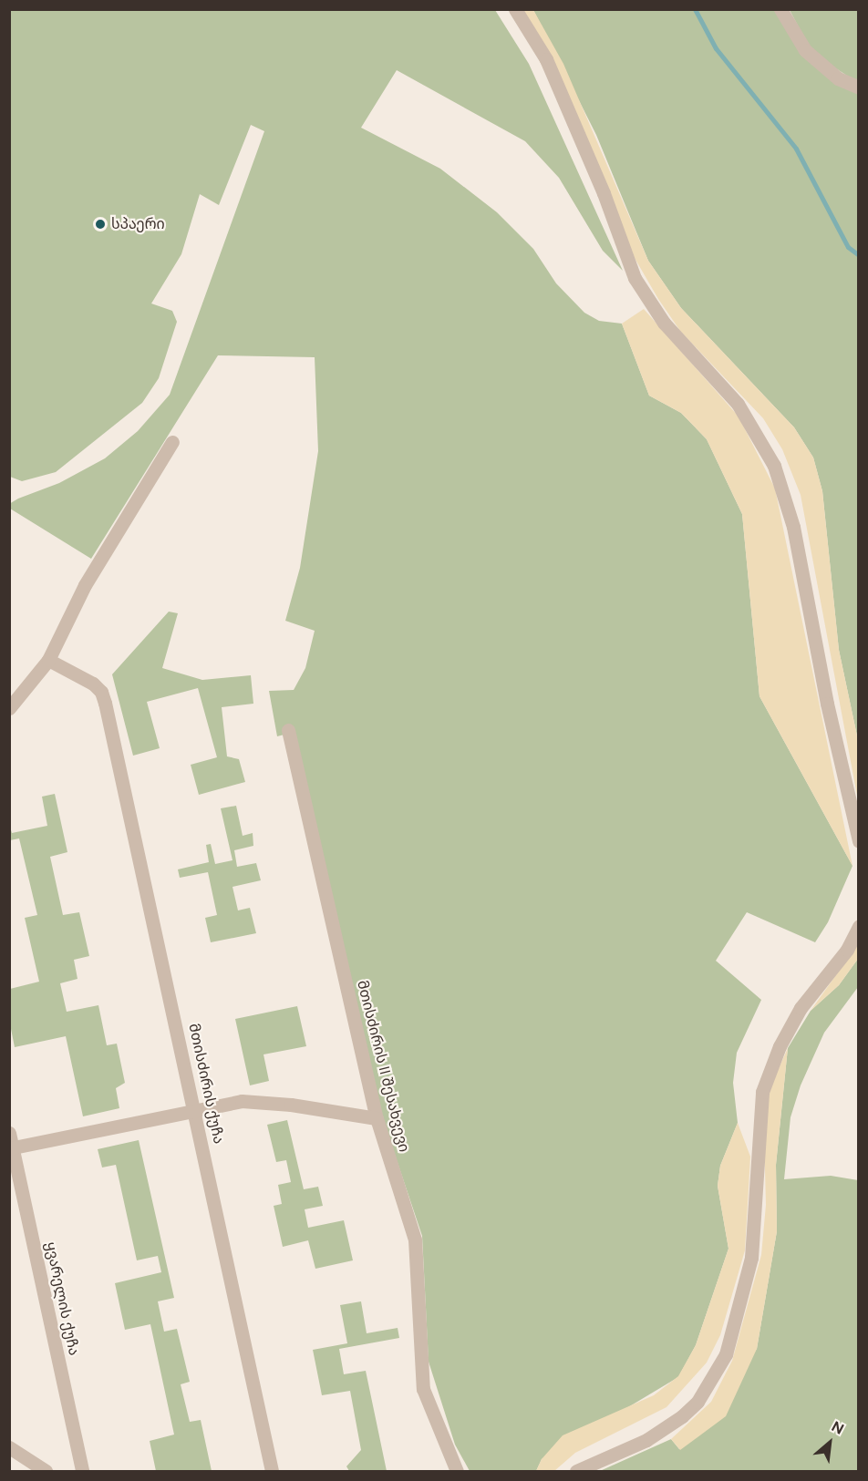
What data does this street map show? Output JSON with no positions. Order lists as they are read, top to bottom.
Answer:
{
  "streets": {
    "street": ["მთისძირის II შესახვევი", "მთისძირის ქუჩა", "ყვარელის ქუჩა"]
  },
  "places": ["სპაერი"],
  "north": "top right"
}
